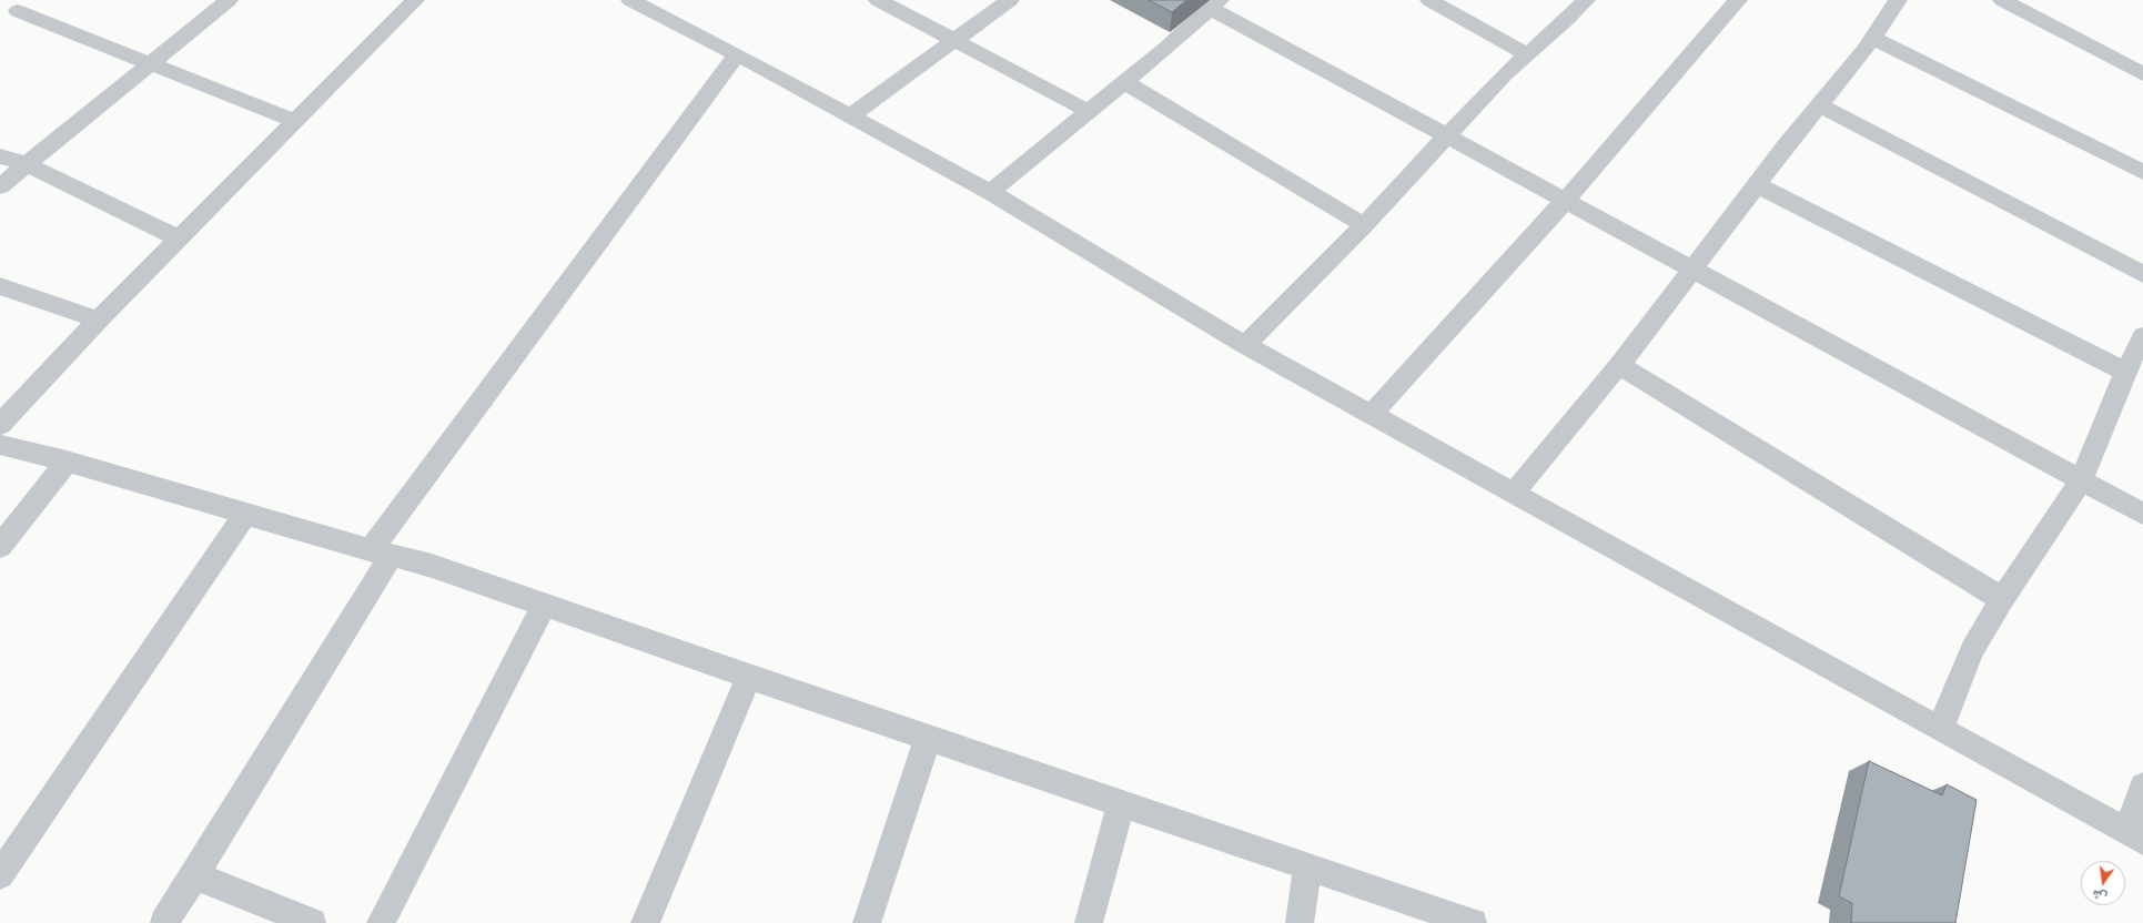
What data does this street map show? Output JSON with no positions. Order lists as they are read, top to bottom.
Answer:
{
  "north": "bottom"
}
